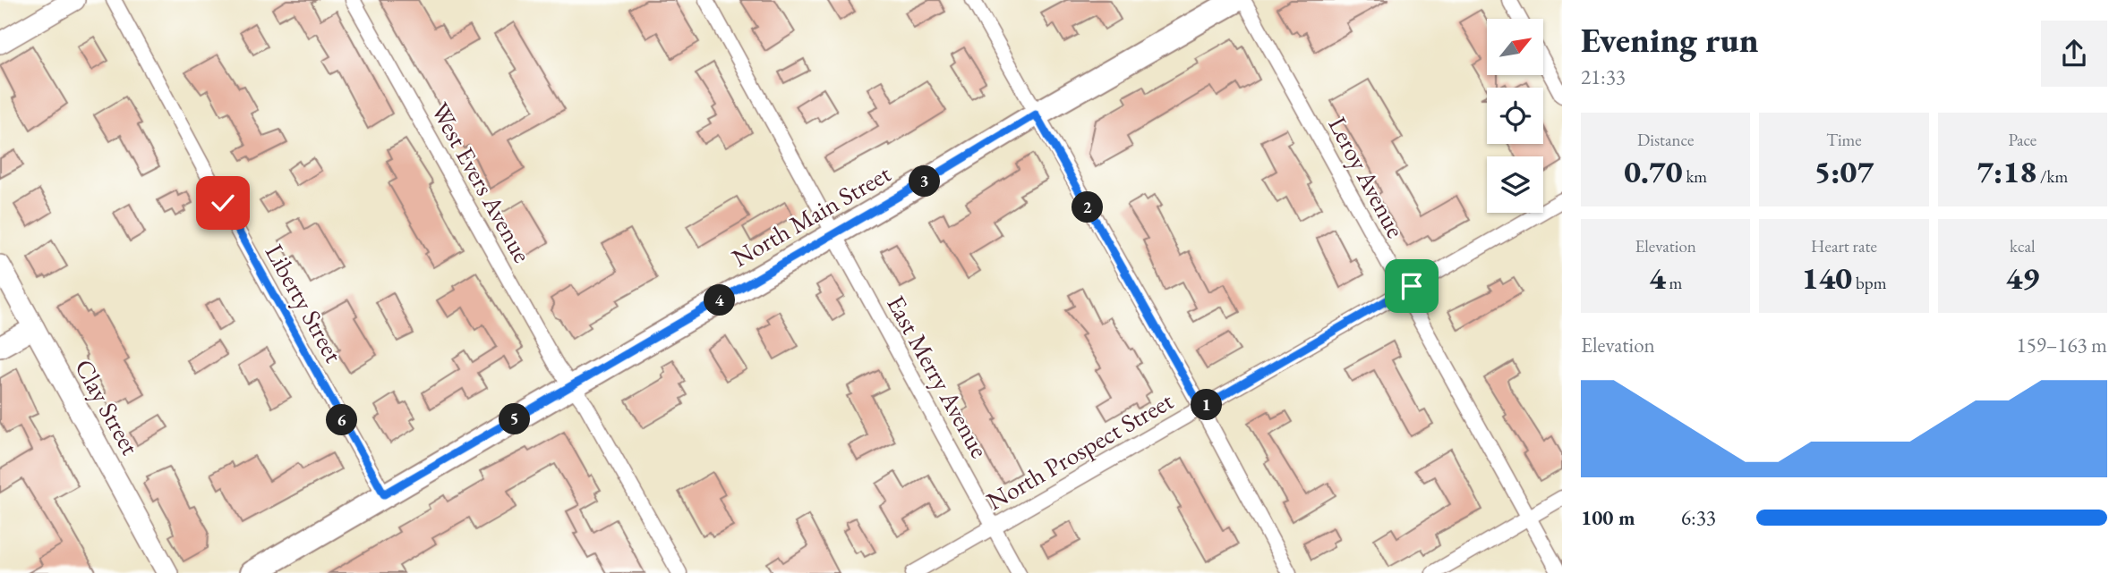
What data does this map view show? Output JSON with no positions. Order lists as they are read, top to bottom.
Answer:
{
  "streets": {
    "main road": ["North Main Street"],
    "street": [
      "Leroy Avenue",
      "West Evers Avenue",
      "Liberty Street",
      "East Merry Avenue",
      "Clay Street",
      "North Prospect Street"
    ]
  },
  "crossings": [
    ["Leroy Avenue", "North Prospect Street"],
    ["West Evers Avenue", "North Main Street"],
    ["North Main Street", "Liberty Street"],
    ["North Main Street", "East Merry Avenue"],
    ["East Merry Avenue", "North Prospect Street"]
  ],
  "north": "top right",
  "page": {
    "heading": ["Evening run", "21:33"],
    "stats": [
      ["Distance", "0.70 km"],
      ["Time", "5:07"],
      ["Pace", "7:18 /km"],
      ["Elevation", "4 m"],
      ["Heart rate", "140 bpm"],
      ["kcal", "49"]
    ],
    "pins": [
      "3",
      "2",
      "4",
      "1",
      "5",
      "6"
    ],
    "chart": ["Elevation", "159–163 m"],
    "list": [
      {
        "name": "100 m",
        "note": "6:33"
      }
    ]
  }
}
